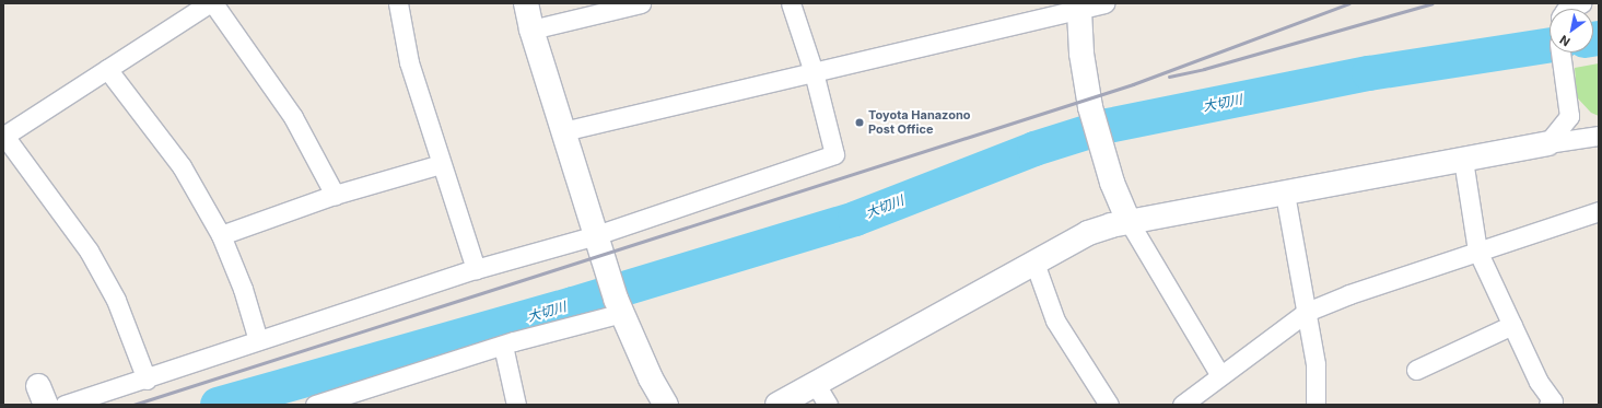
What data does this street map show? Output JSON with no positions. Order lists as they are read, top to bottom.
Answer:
{
  "water": ["大切川"],
  "places": ["Toyota Hanazono Post Office"],
  "north": "bottom left"
}
